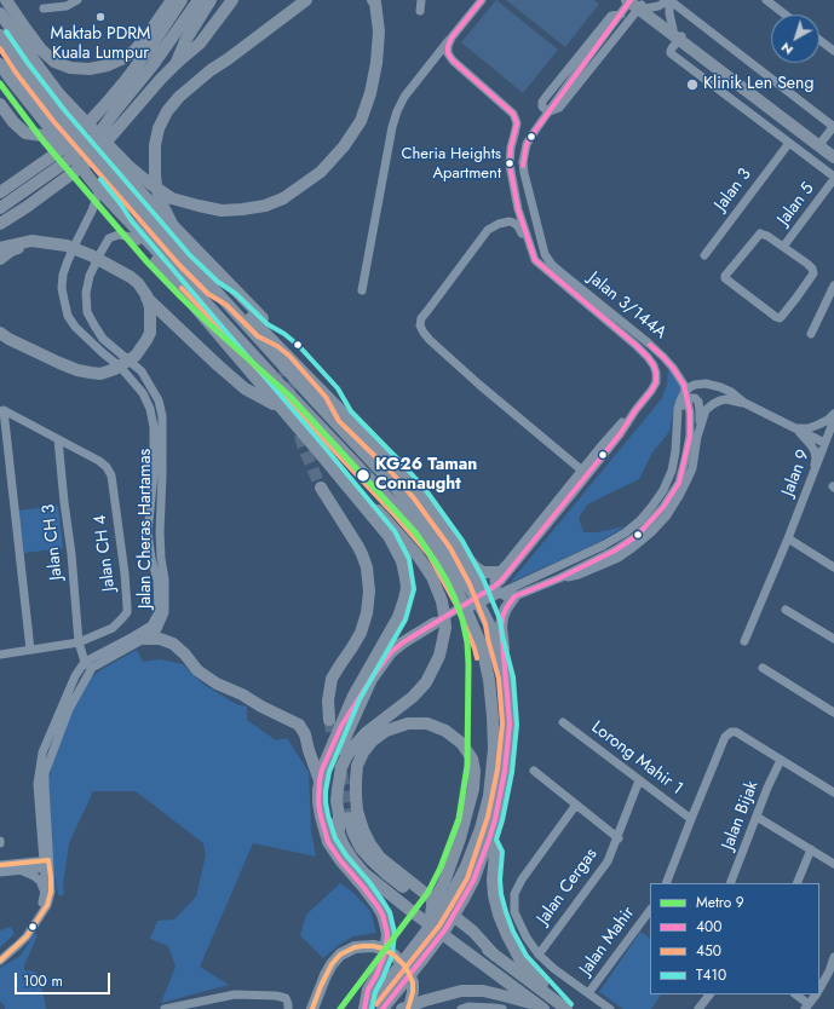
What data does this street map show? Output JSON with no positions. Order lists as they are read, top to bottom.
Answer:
{
  "streets": {
    "street": [
      "Jalan 3",
      "Jalan 5",
      "Jalan 3/144A",
      "Jalan 9",
      "Jalan Cheras Hartamas",
      "Jalan CH 3",
      "Jalan CH 4",
      "Lorong Mahir 1",
      "Jalan Bijak",
      "Jalan Cergas",
      "Jalan Mahir"
    ]
  },
  "crossings": [
    ["Jalan Cheras Hartamas", "Jalan CH 3"],
    ["Jalan CH 3", "Jalan CH 4"],
    ["Lorong Mahir 1", "Jalan Cergas"]
  ],
  "places": [
    "Maktab PDRM Kuala Lumpur",
    "Klinik Len Seng",
    "Cheria Heights Apartment",
    "KG26 Taman Connaught"
  ],
  "lines": [
    "transit line 400",
    "transit line T410",
    "transit line 450",
    "metro line 9"
  ],
  "legend": [
    "Metro 9",
    "400",
    "450",
    "T410"
  ],
  "scale_bar": "100 m",
  "north": "bottom left"
}
